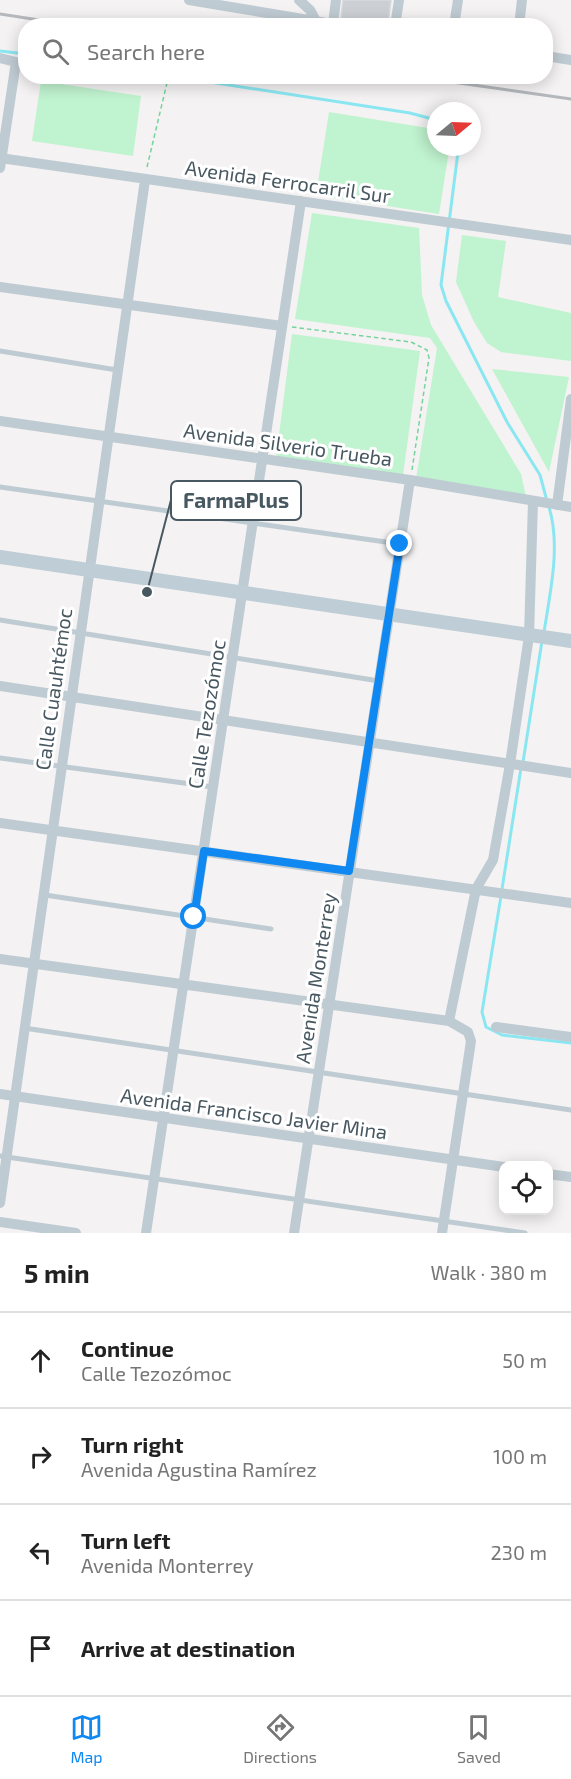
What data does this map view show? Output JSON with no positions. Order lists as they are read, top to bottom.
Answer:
{
  "streets": {
    "street": [
      "Avenida Ferrocarril Sur",
      "Avenida Silverio Trueba",
      "Calle Cuauhtémoc",
      "Calle Tezozómoc",
      "Avenida Monterrey",
      "Avenida Francisco Javier Mina"
    ]
  },
  "crossings": [
    ["Avenida Ferrocarril Sur", "Calle Cuauhtémoc"],
    ["Avenida Ferrocarril Sur", "Calle Tezozómoc"],
    ["Avenida Silverio Trueba", "Calle Cuauhtémoc"],
    ["Avenida Silverio Trueba", "Calle Tezozómoc"],
    ["Avenida Silverio Trueba", "Avenida Monterrey"],
    ["Calle Cuauhtémoc", "Avenida Francisco Javier Mina"],
    ["Calle Tezozómoc", "Avenida Francisco Javier Mina"],
    ["Avenida Monterrey", "Avenida Francisco Javier Mina"]
  ],
  "places": ["FarmaPlus"],
  "north": "right",
  "page": {
    "search": "Search here",
    "heading": ["5 min", "Walk · 380 m"],
    "list": [
      ["Continue", "Calle Tezozómoc", "50 m"],
      ["Turn right", "Avenida Agustina Ramírez", "100 m"],
      ["Turn left", "Avenida Monterrey", "230 m"],
      "Arrive at destination"
    ],
    "nav": ["Map", "Directions", "Saved"]
  }
}
